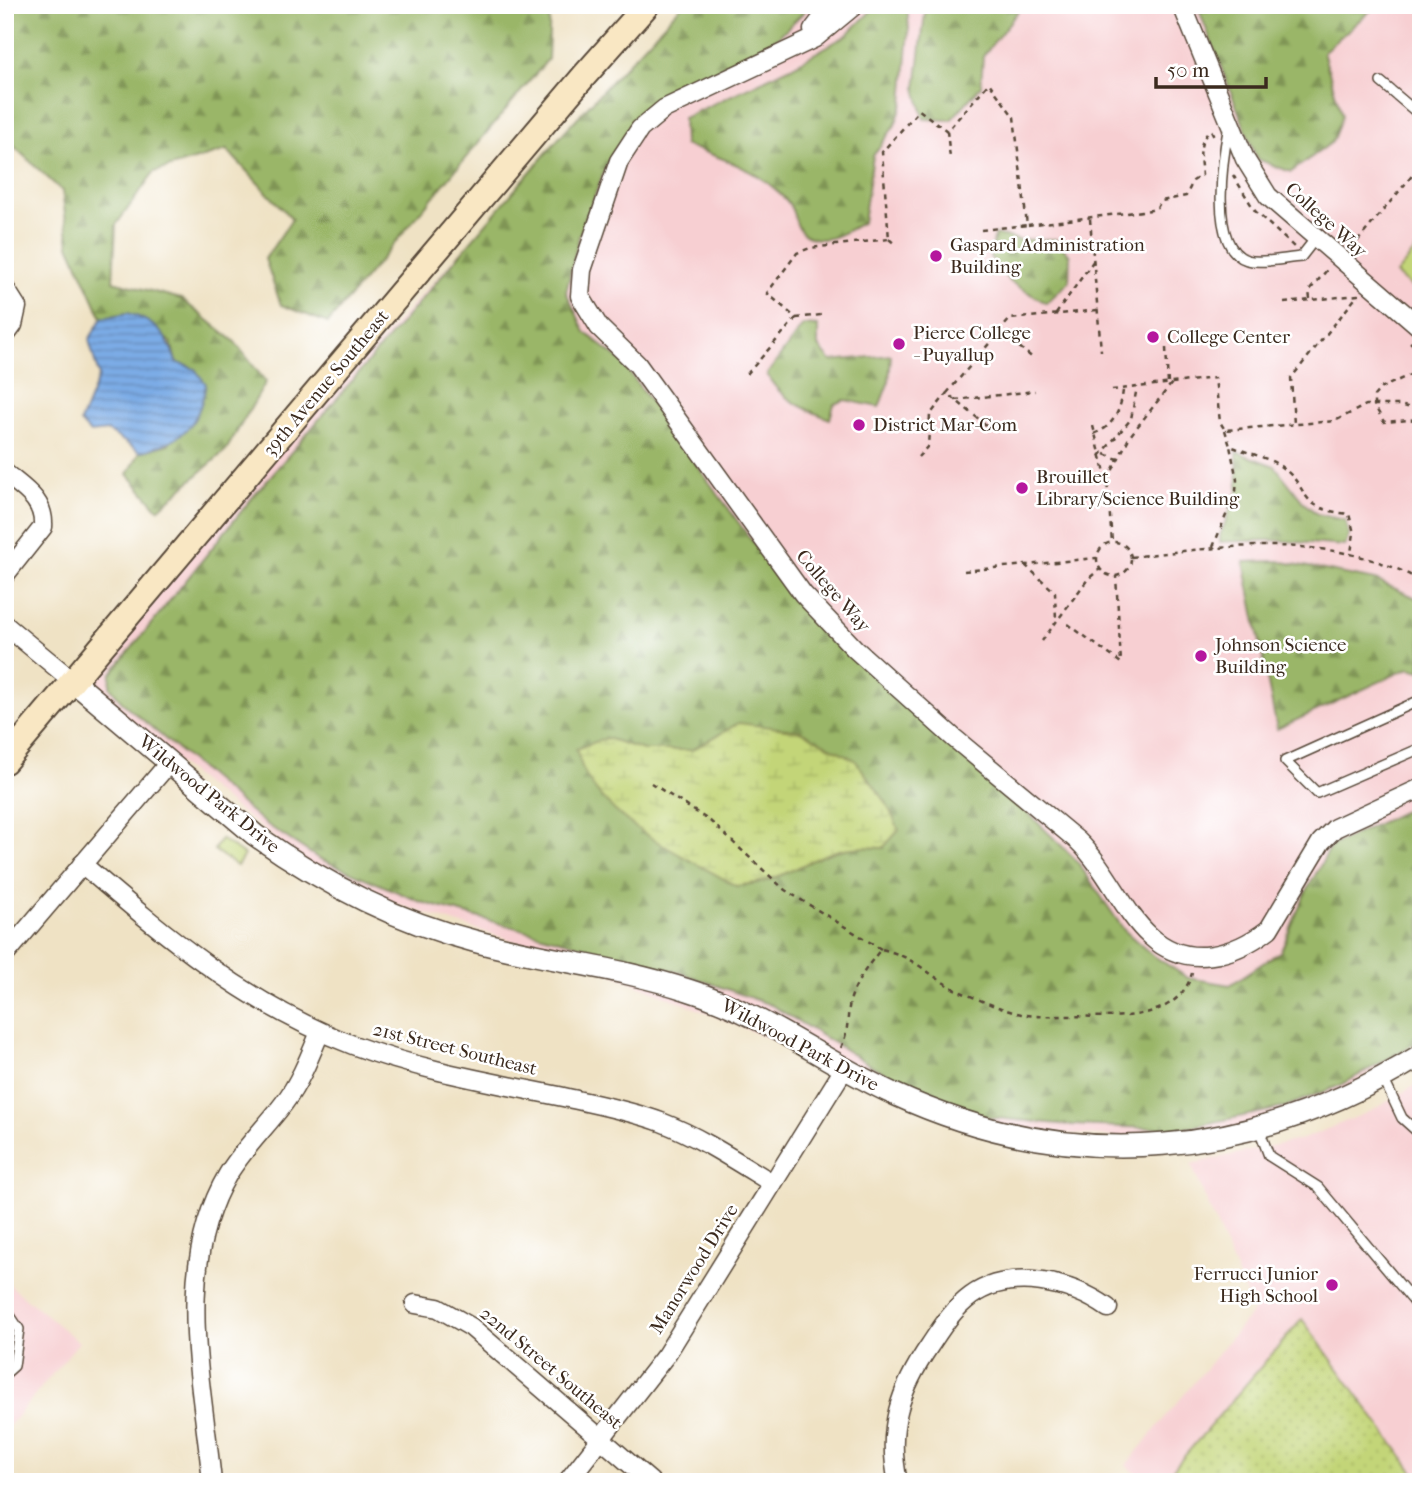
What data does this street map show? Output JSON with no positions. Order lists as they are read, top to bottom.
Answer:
{
  "streets": {
    "main road": ["39th Avenue Southeast"],
    "street": [
      "College Way",
      "Wildwood Park Drive",
      "21st Street Southeast",
      "Manorwood Drive",
      "22nd Street Southeast"
    ]
  },
  "crossings": [
    ["39th Avenue Southeast", "Wildwood Park Drive"],
    ["Wildwood Park Drive", "Manorwood Drive"],
    ["21st Street Southeast", "Manorwood Drive"],
    ["Manorwood Drive", "22nd Street Southeast"]
  ],
  "places": [
    "Gaspard Administration Building",
    "College Center",
    "Pierce College - Puyallup",
    "District Mar-Com",
    "Brouillet Library/Science Building",
    "Johnson Science Building",
    "Ferrucci Junior High School"
  ],
  "scale_bar": "50 m"
}
